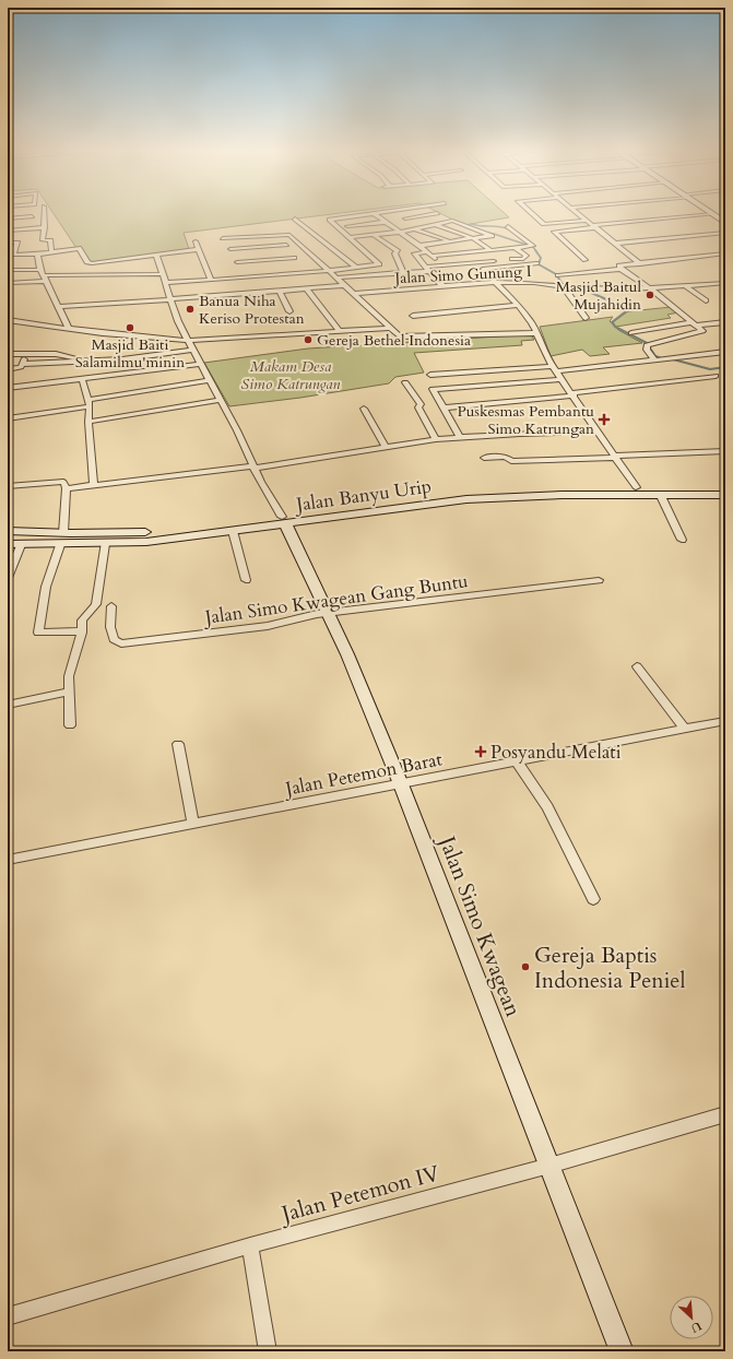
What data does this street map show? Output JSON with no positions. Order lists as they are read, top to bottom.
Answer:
{
  "streets": {
    "main road": ["Jalan Banyu Urip", "Jalan Simo Kwagean"],
    "street": [
      "Jalan Simo Gunung I",
      "Jalan Simo Kwagean Gang Buntu",
      "Jalan Petemon Barat",
      "Jalan Petemon IV"
    ]
  },
  "crossings": [
    ["Jalan Banyu Urip", "Jalan Simo Kwagean"],
    ["Jalan Simo Kwagean Gang Buntu", "Jalan Simo Kwagean"],
    ["Jalan Petemon Barat", "Jalan Simo Kwagean"],
    ["Jalan Simo Kwagean", "Jalan Petemon IV"]
  ],
  "parks": ["Makam Desa Simo Katrungan"],
  "places": {
    "other": [
      "Masjid Baitul Mujahidin",
      "Banua Niha Keriso Protestan",
      "Masjid Baiti Salamilmu'minin",
      "Gereja Bethel Indonesia",
      "Gereja Baptis Indonesia Peniel"
    ],
    "health": ["Puskesmas Pembantu Simo Katrungan", "Posyandu Melati"]
  },
  "north": "bottom right"
}
